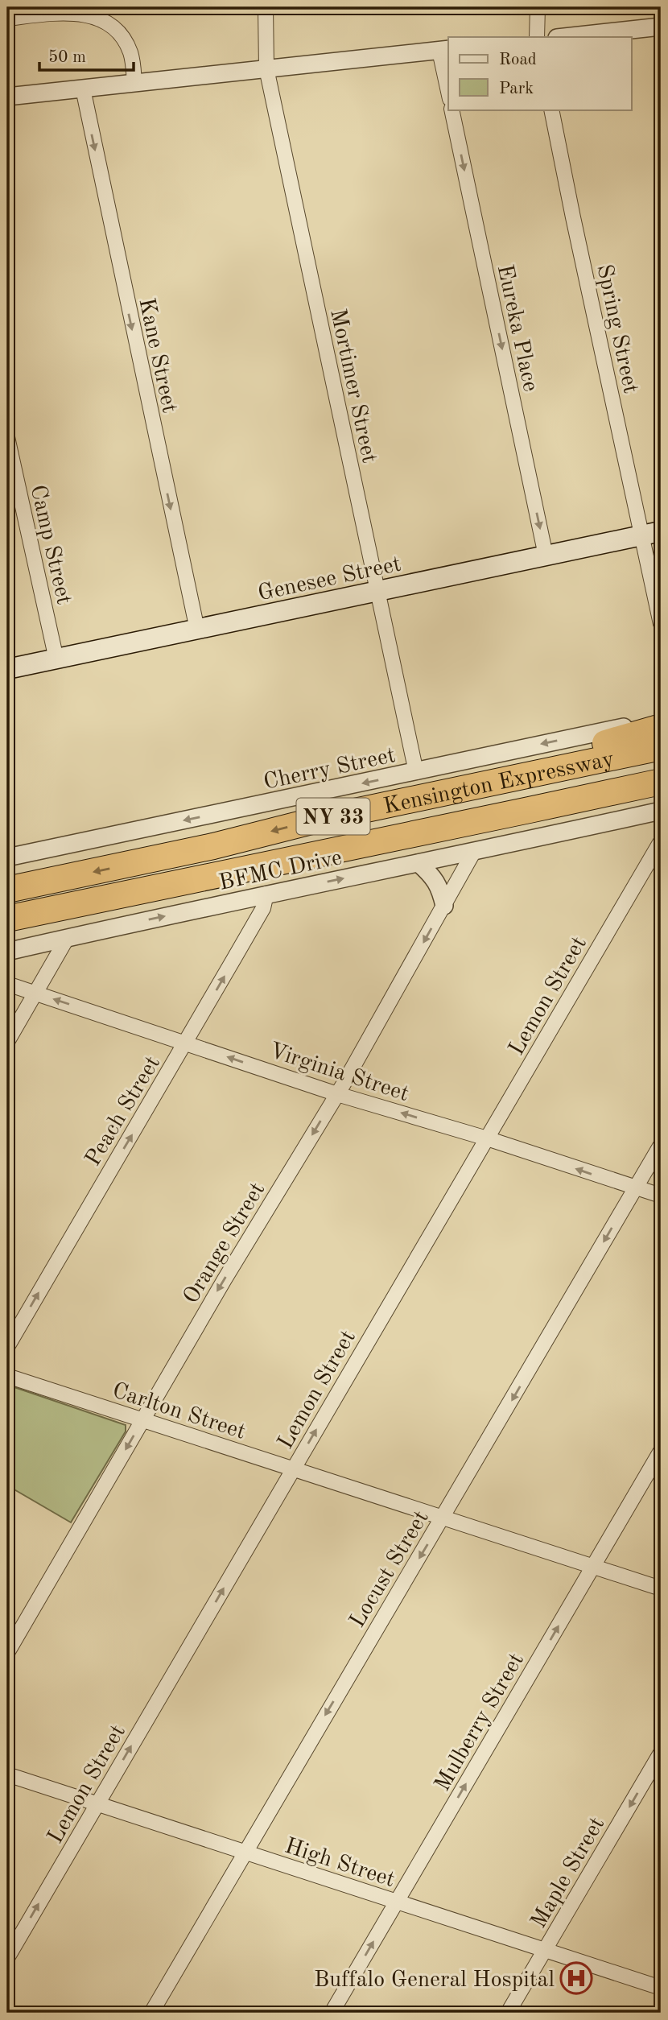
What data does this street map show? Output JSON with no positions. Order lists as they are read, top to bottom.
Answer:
{
  "streets": {
    "highway": ["Kensington Expressway", "NY 33"],
    "main road": ["Genesee Street"],
    "street": [
      "Eureka Place",
      "Spring Street",
      "Kane Street",
      "Mortimer Street",
      "Camp Street",
      "Cherry Street",
      "BFMC Drive",
      "Lemon Street",
      "Virginia Street",
      "Peach Street",
      "Orange Street",
      "Carlton Street",
      "Locust Street",
      "Mulberry Street",
      "High Street",
      "Maple Street"
    ]
  },
  "crossings": [
    ["Eureka Place", "Genesee Street"],
    ["Spring Street", "Genesee Street"],
    ["Kane Street", "Genesee Street"],
    ["Mortimer Street", "Genesee Street"],
    ["Mortimer Street", "Cherry Street"],
    ["Camp Street", "Genesee Street"],
    ["BFMC Drive", "Peach Street"],
    ["BFMC Drive", "Orange Street"],
    ["Lemon Street", "Virginia Street"],
    ["Lemon Street", "Carlton Street"],
    ["Lemon Street", "High Street"],
    ["Virginia Street", "Peach Street"],
    ["Virginia Street", "Orange Street"],
    ["Virginia Street", "Locust Street"],
    ["Orange Street", "Carlton Street"],
    ["Carlton Street", "Locust Street"],
    ["Carlton Street", "Mulberry Street"],
    ["Locust Street", "High Street"],
    ["Mulberry Street", "High Street"],
    ["High Street", "Maple Street"]
  ],
  "one_way": [
    "Eureka Place",
    "Kane Street",
    "Cherry Street",
    "BFMC Drive",
    "Lemon Street",
    "Virginia Street",
    "Peach Street",
    "Orange Street",
    "Locust Street",
    "Mulberry Street",
    "Maple Street"
  ],
  "places": {
    "hospital": ["Buffalo General Hospital"]
  },
  "legend": ["Road", "Park"],
  "scale_bar": "50 m"
}
